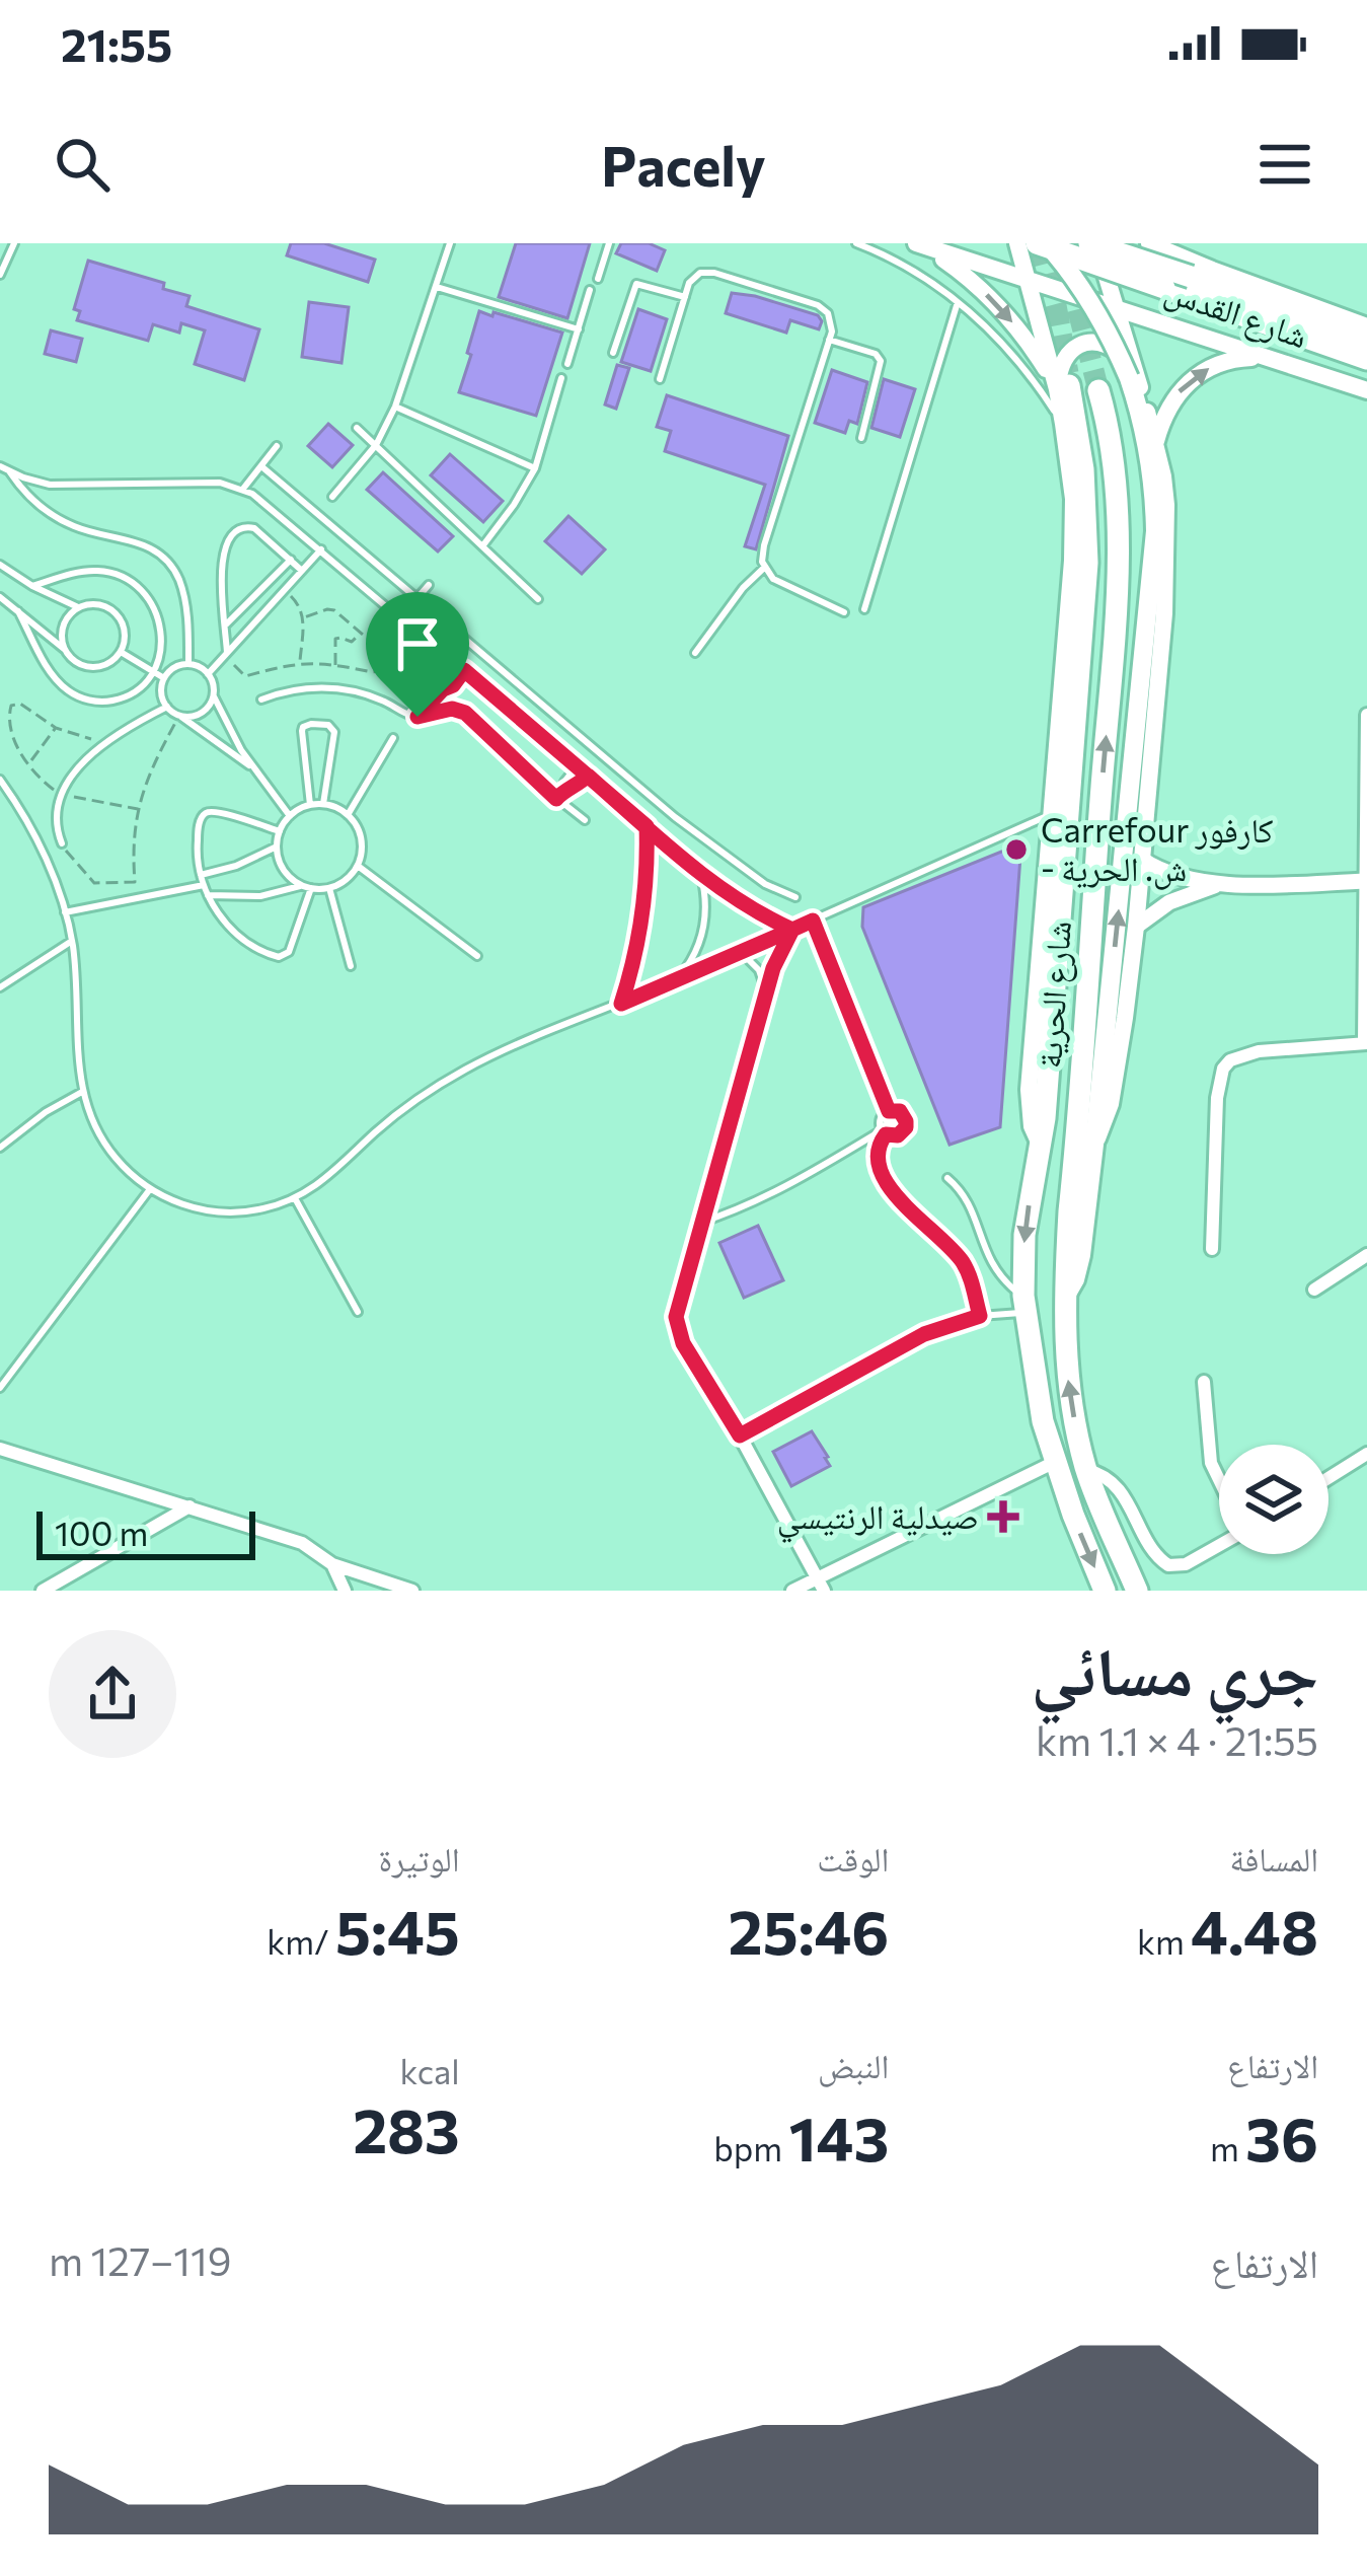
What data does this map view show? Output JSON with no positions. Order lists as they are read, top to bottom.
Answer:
{
  "streets": {
    "highway": ["شارع القدس", "شارع الحرية"]
  },
  "places": {
    "other": ["Carrefour كارفور - ش. الحرية"],
    "health": ["صيدلية الرنتيسي"]
  },
  "scale_bar": "100 m",
  "page": {
    "status": "21:55",
    "header": "Pacely",
    "scale": "100 m",
    "heading": ["جري مسائي", "21:55 · 4 × 1.1 km"],
    "stats": [
      ["المسافة", "4.48 km"],
      ["الوقت", "25:46"],
      ["الوتيرة", "5:45 /km"],
      ["الارتفاع", "36 m"],
      ["النبض", "143 bpm"],
      ["kcal", "283"]
    ],
    "chart": ["الارتفاع", "119–127 m"]
  }
}
